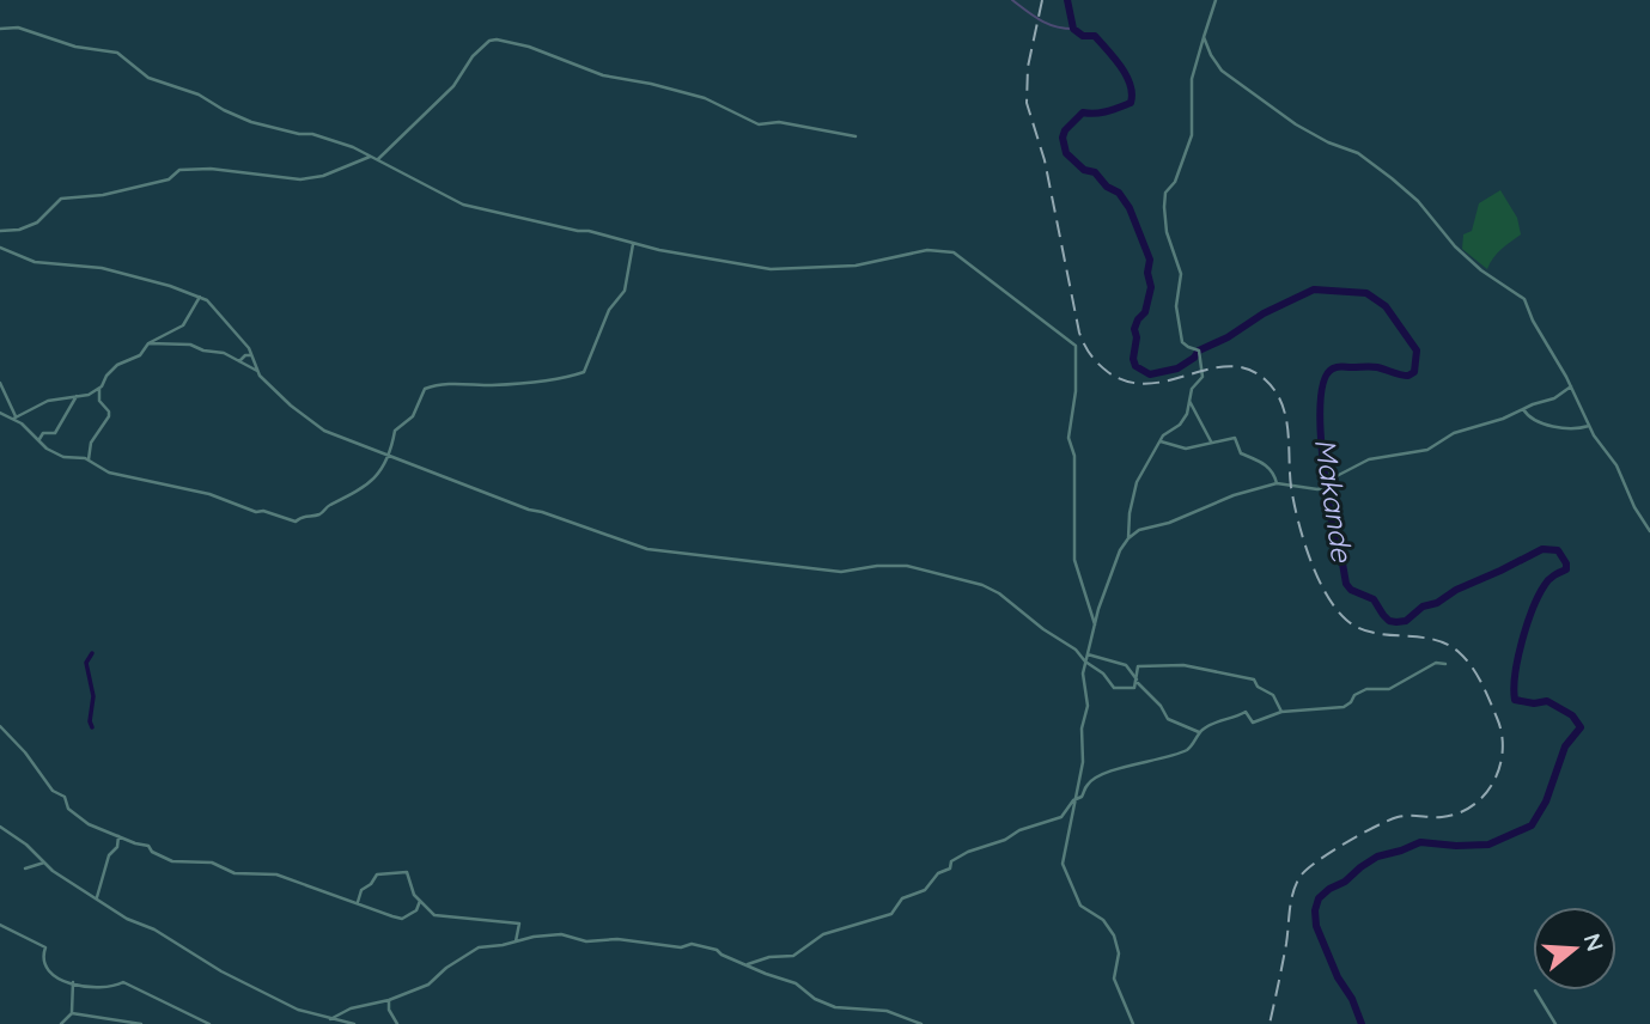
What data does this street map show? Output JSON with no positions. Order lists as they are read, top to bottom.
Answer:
{
  "water": ["Makande"],
  "north": "right"
}
